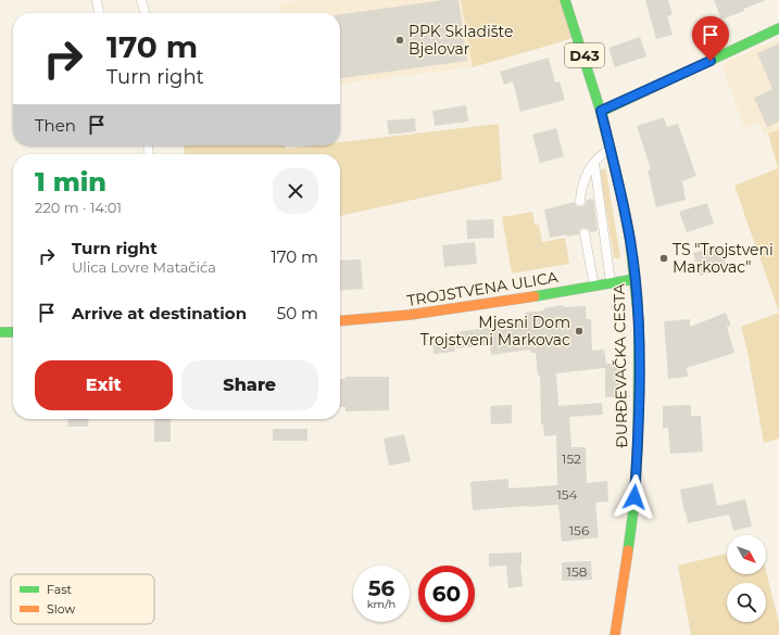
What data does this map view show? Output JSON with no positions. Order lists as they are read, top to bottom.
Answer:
{
  "streets": {
    "main road": ["D43", "TROJSTVENA ULICA", "ĐURĐEVAČKA CESTA"]
  },
  "crossings": [
    ["TROJSTVENA ULICA", "ĐURĐEVAČKA CESTA"]
  ],
  "places": ["PPK Skladište Bjelovar", "TS \"Trojstveni Markovac\"", "Mjesni Dom Trojstveni Markovac"],
  "house_numbers": [
    "152",
    "154",
    "156",
    "158"
  ],
  "legend": ["Fast", "Slow"],
  "north": "bottom right",
  "page": {
    "turn": ["170 m", "Turn right"],
    "then": "Then",
    "heading": ["1 min", "220 m · 14:01"],
    "list": [
      {
        "name": "Turn right",
        "note": "Ulica Lovre Matačića",
        "value": "170 m"
      },
      {
        "name": "Arrive at destination",
        "value": "50 m"
      }
    ],
    "buttons": ["Exit", "Share"],
    "speed": "56 km/h",
    "limit": "60"
  }
}
